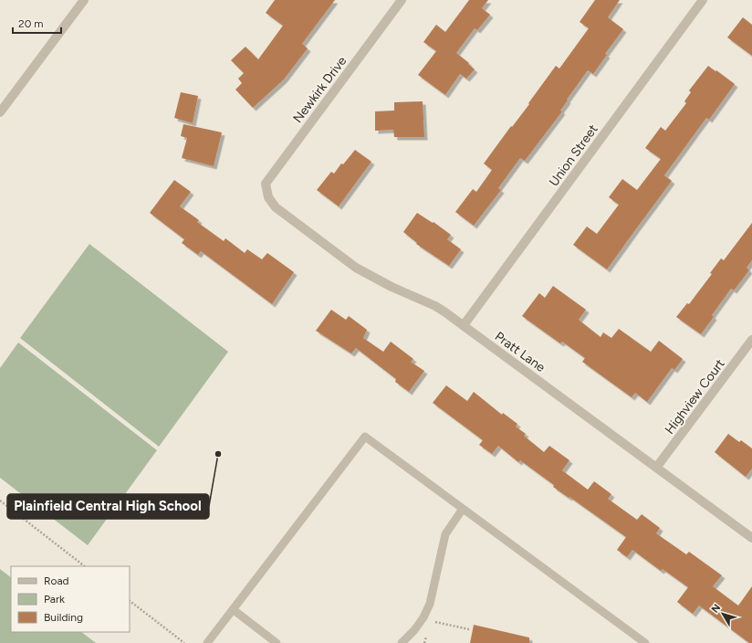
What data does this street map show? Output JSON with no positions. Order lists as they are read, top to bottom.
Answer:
{
  "streets": {
    "street": [
      "Newkirk Drive",
      "Union Street",
      "Pratt Lane",
      "Highview Court"
    ]
  },
  "crossings": [
    ["Newkirk Drive", "Pratt Lane"],
    ["Union Street", "Pratt Lane"],
    ["Pratt Lane", "Highview Court"]
  ],
  "places": ["Plainfield Central High School"],
  "legend": ["Road", "Park", "Building"],
  "scale_bar": "20 m",
  "north": "top left"
}
